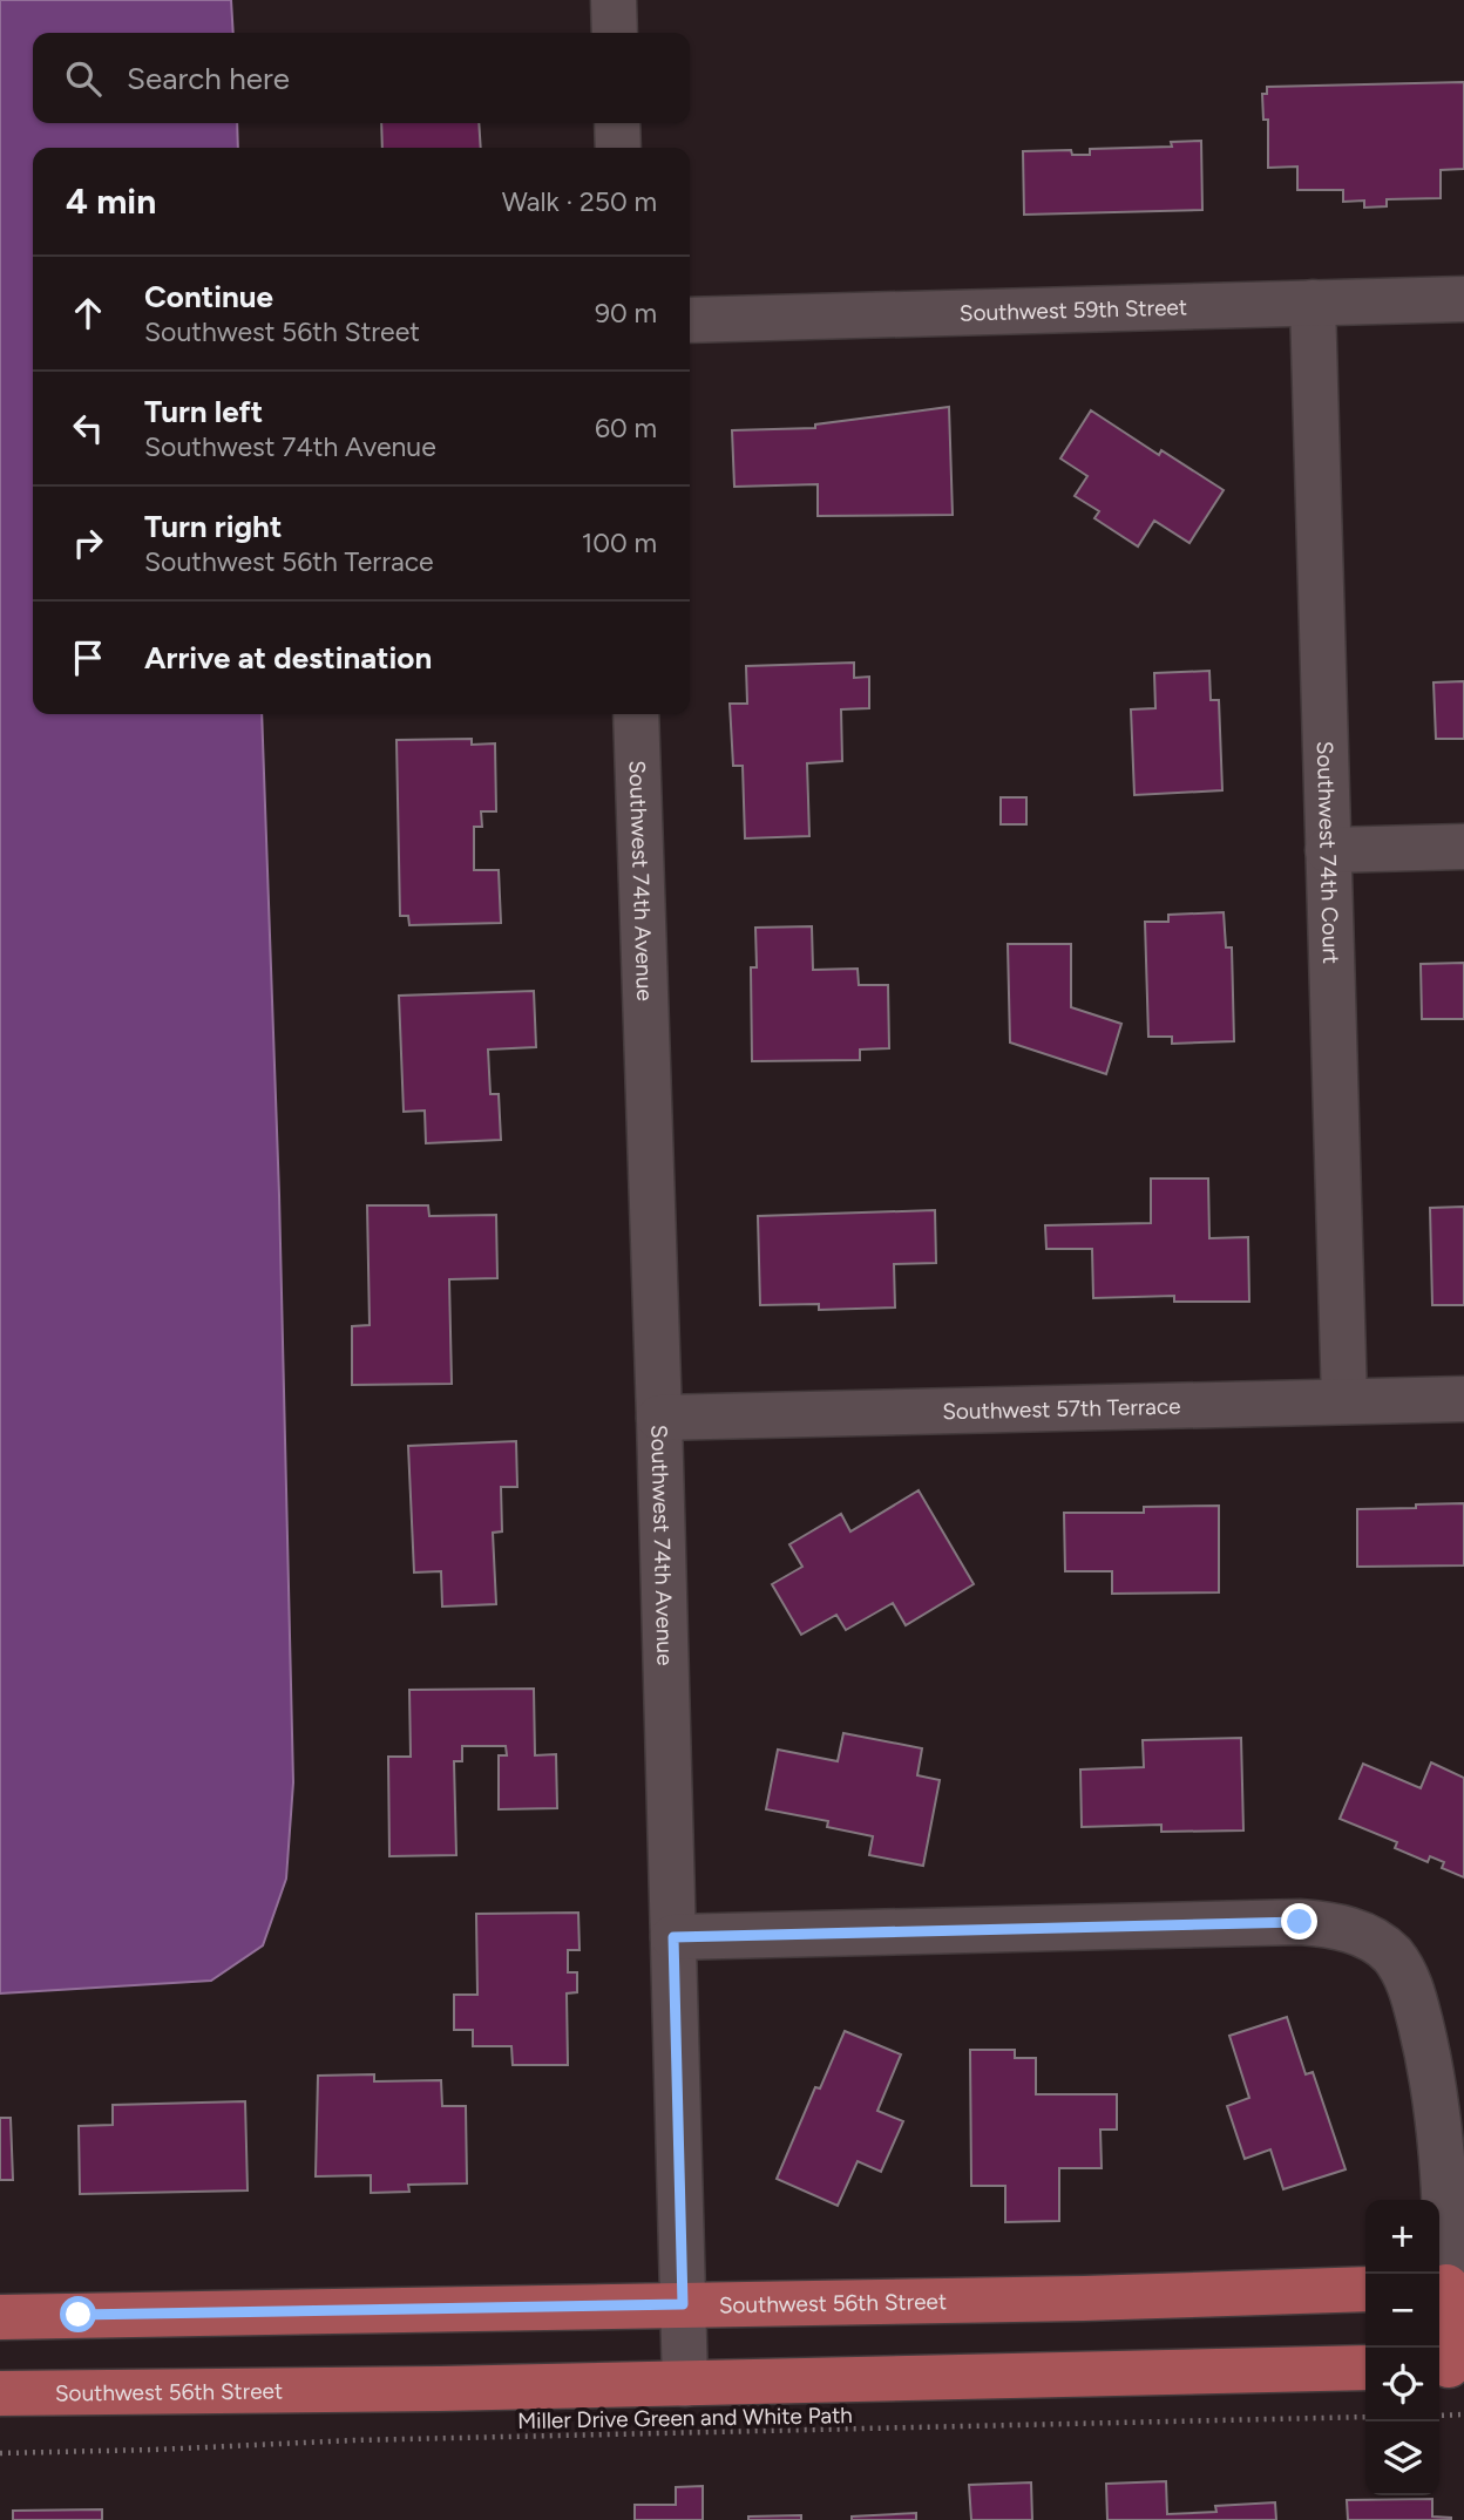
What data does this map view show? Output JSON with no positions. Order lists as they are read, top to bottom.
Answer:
{
  "streets": {
    "main road": ["Southwest 56th Street"],
    "street": [
      "Southwest 59th Street",
      "Southwest 74th Court",
      "Southwest 74th Avenue",
      "Southwest 57th Terrace"
    ],
    "path": ["Miller Drive Green and White Path"]
  },
  "crossings": [
    ["Southwest 59th Street", "Southwest 74th Court"],
    ["Southwest 74th Court", "Southwest 57th Terrace"],
    ["Southwest 74th Avenue", "Southwest 57th Terrace"],
    ["Southwest 74th Avenue", "Southwest 56th Street"]
  ],
  "page": {
    "search": "Search here",
    "heading": ["4 min", "Walk · 250 m"],
    "list": [
      ["Continue", "Southwest 56th Street", "90 m"],
      ["Turn left", "Southwest 74th Avenue", "60 m"],
      ["Turn right", "Southwest 56th Terrace", "100 m"],
      "Arrive at destination"
    ],
    "map_buttons": ["+", "−"]
  }
}
